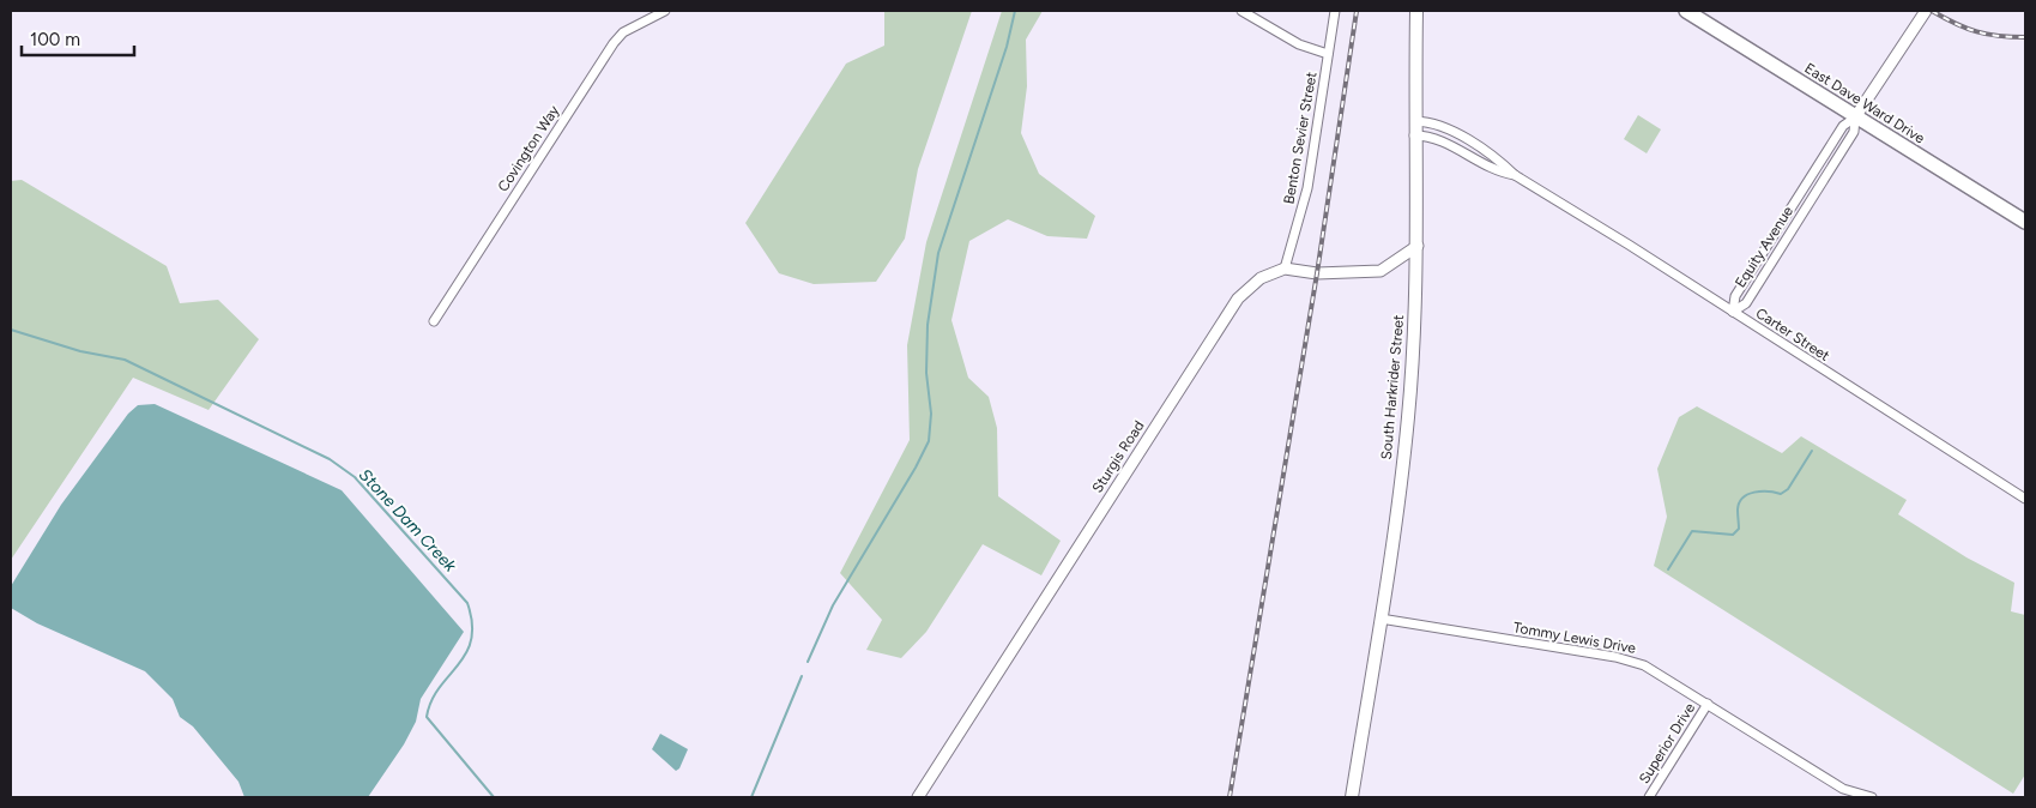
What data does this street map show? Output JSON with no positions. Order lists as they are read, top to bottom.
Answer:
{
  "streets": {
    "main road": ["East Dave Ward Drive", "South Harkrider Street"],
    "street": [
      "Benton Sevier Street",
      "Covington Way",
      "Equity Avenue",
      "Carter Street",
      "Sturgis Road",
      "Tommy Lewis Drive",
      "Superior Drive"
    ]
  },
  "crossings": [
    ["East Dave Ward Drive", "Equity Avenue"],
    ["Benton Sevier Street", "Sturgis Road"],
    ["Equity Avenue", "Carter Street"],
    ["Carter Street", "South Harkrider Street"],
    ["South Harkrider Street", "Tommy Lewis Drive"],
    ["Tommy Lewis Drive", "Superior Drive"]
  ],
  "water": ["Stone Dam Creek"],
  "scale_bar": "100 m"
}
